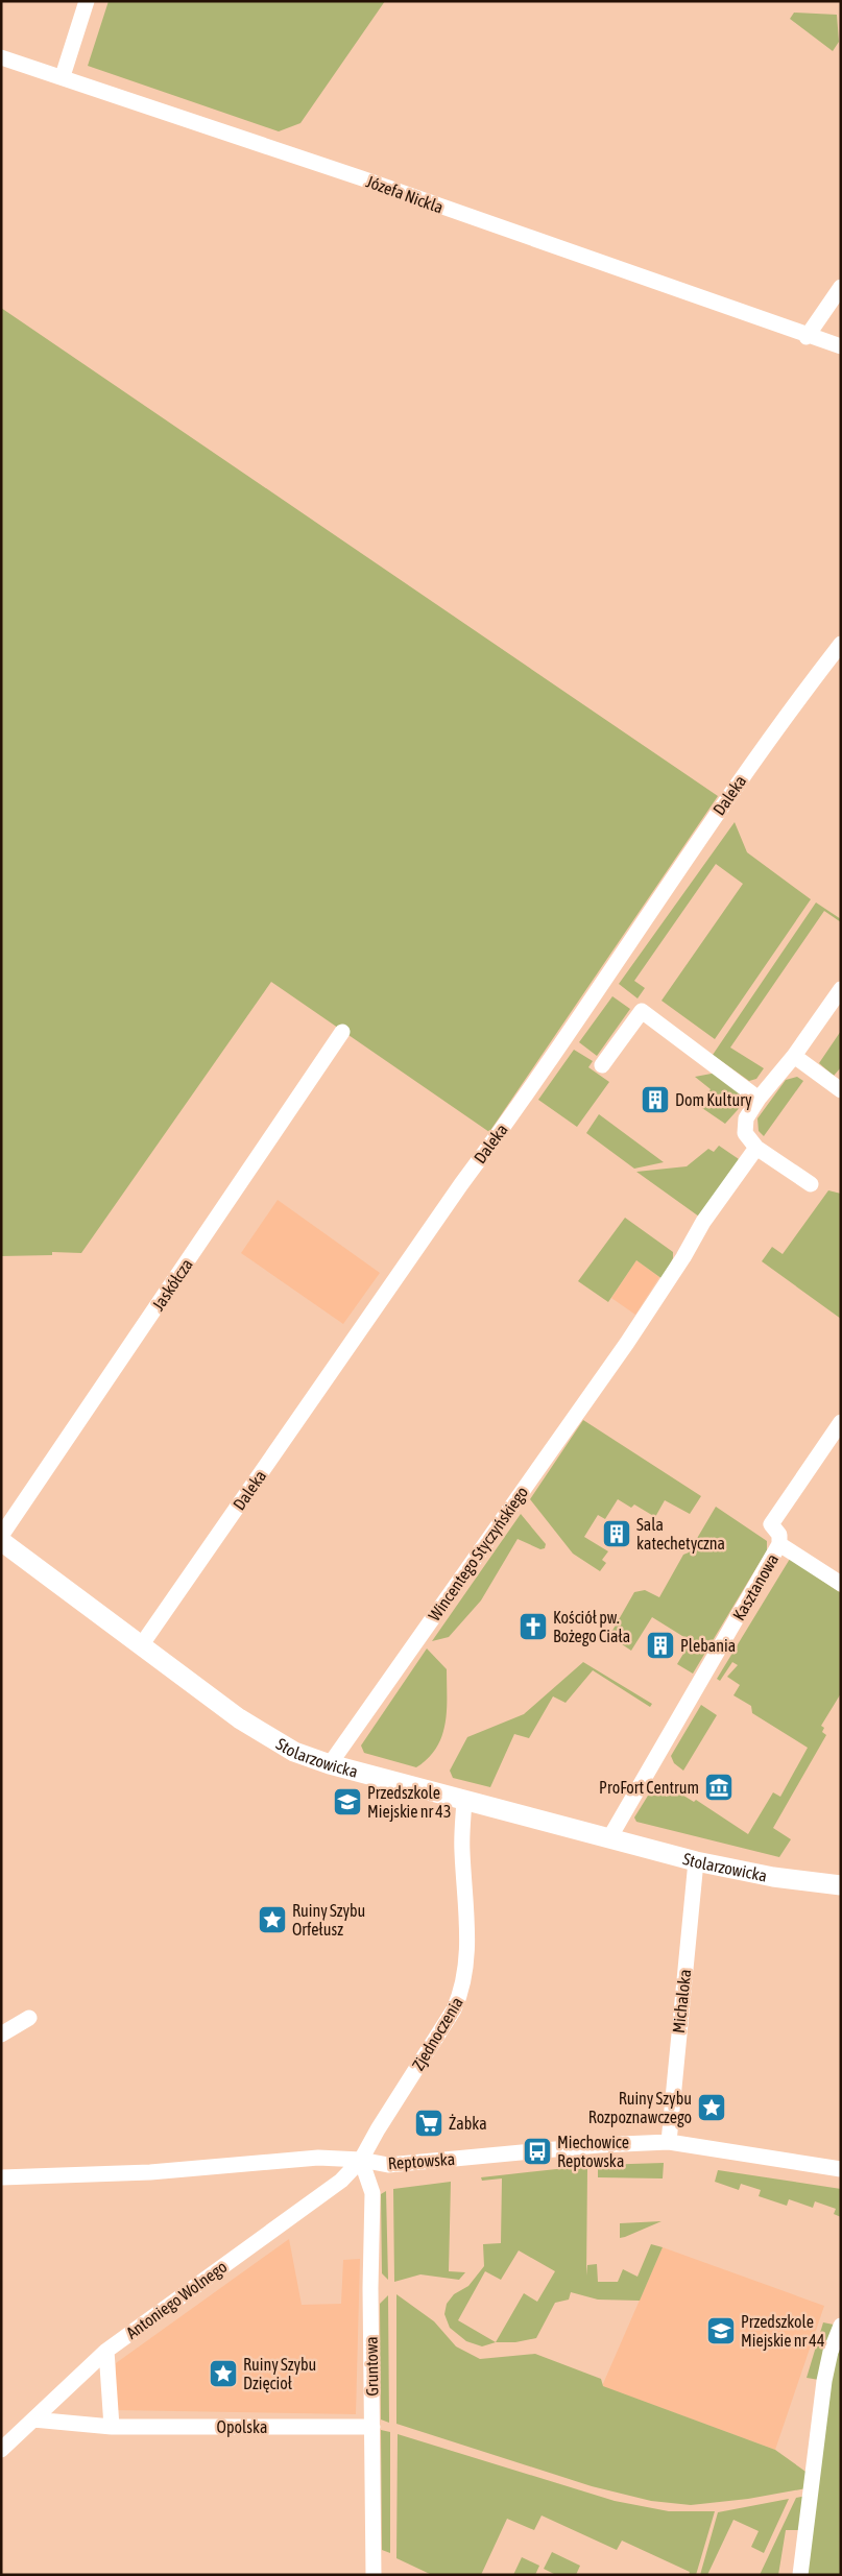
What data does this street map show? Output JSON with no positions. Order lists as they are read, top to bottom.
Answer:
{
  "streets": {
    "street": [
      "Józefa Nickla",
      "Daleka",
      "Jaskółcza",
      "Wincentego Styczyńskiego",
      "Kasztanowa",
      "Stolarzowicka",
      "Michaloka",
      "Zjednoczenia",
      "Reptowska",
      "Antoniego Wolnego",
      "Gruntowa",
      "Opolska"
    ]
  },
  "crossings": [
    ["Daleka", "Stolarzowicka"],
    ["Wincentego Styczyńskiego", "Stolarzowicka"],
    ["Kasztanowa", "Stolarzowicka"],
    ["Stolarzowicka", "Michaloka"],
    ["Stolarzowicka", "Zjednoczenia"],
    ["Michaloka", "Reptowska"],
    ["Zjednoczenia", "Reptowska"],
    ["Zjednoczenia", "Antoniego Wolnego"],
    ["Zjednoczenia", "Gruntowa"],
    ["Reptowska", "Antoniego Wolnego"],
    ["Reptowska", "Gruntowa"],
    ["Antoniego Wolnego", "Gruntowa"],
    ["Antoniego Wolnego", "Opolska"],
    ["Gruntowa", "Opolska"]
  ],
  "places": {
    "building": ["Dom Kultury", "Sala katechetyczna", "Plebania"],
    "church": ["Kościół pw. Bożego Ciała"],
    "museum": ["ProFort Centrum"],
    "school or university": ["Przedszkole Miejskie nr 43", "Przedszkole Miejskie nr 44"],
    "place": ["Ruiny Szybu Orfełusz", "Ruiny Szybu Rozpoznawczego", "Ruiny Szybu Dzięcioł"],
    "supermarket": ["Żabka"],
    "bus stop": ["Miechowice Reptowska"]
  }
}
